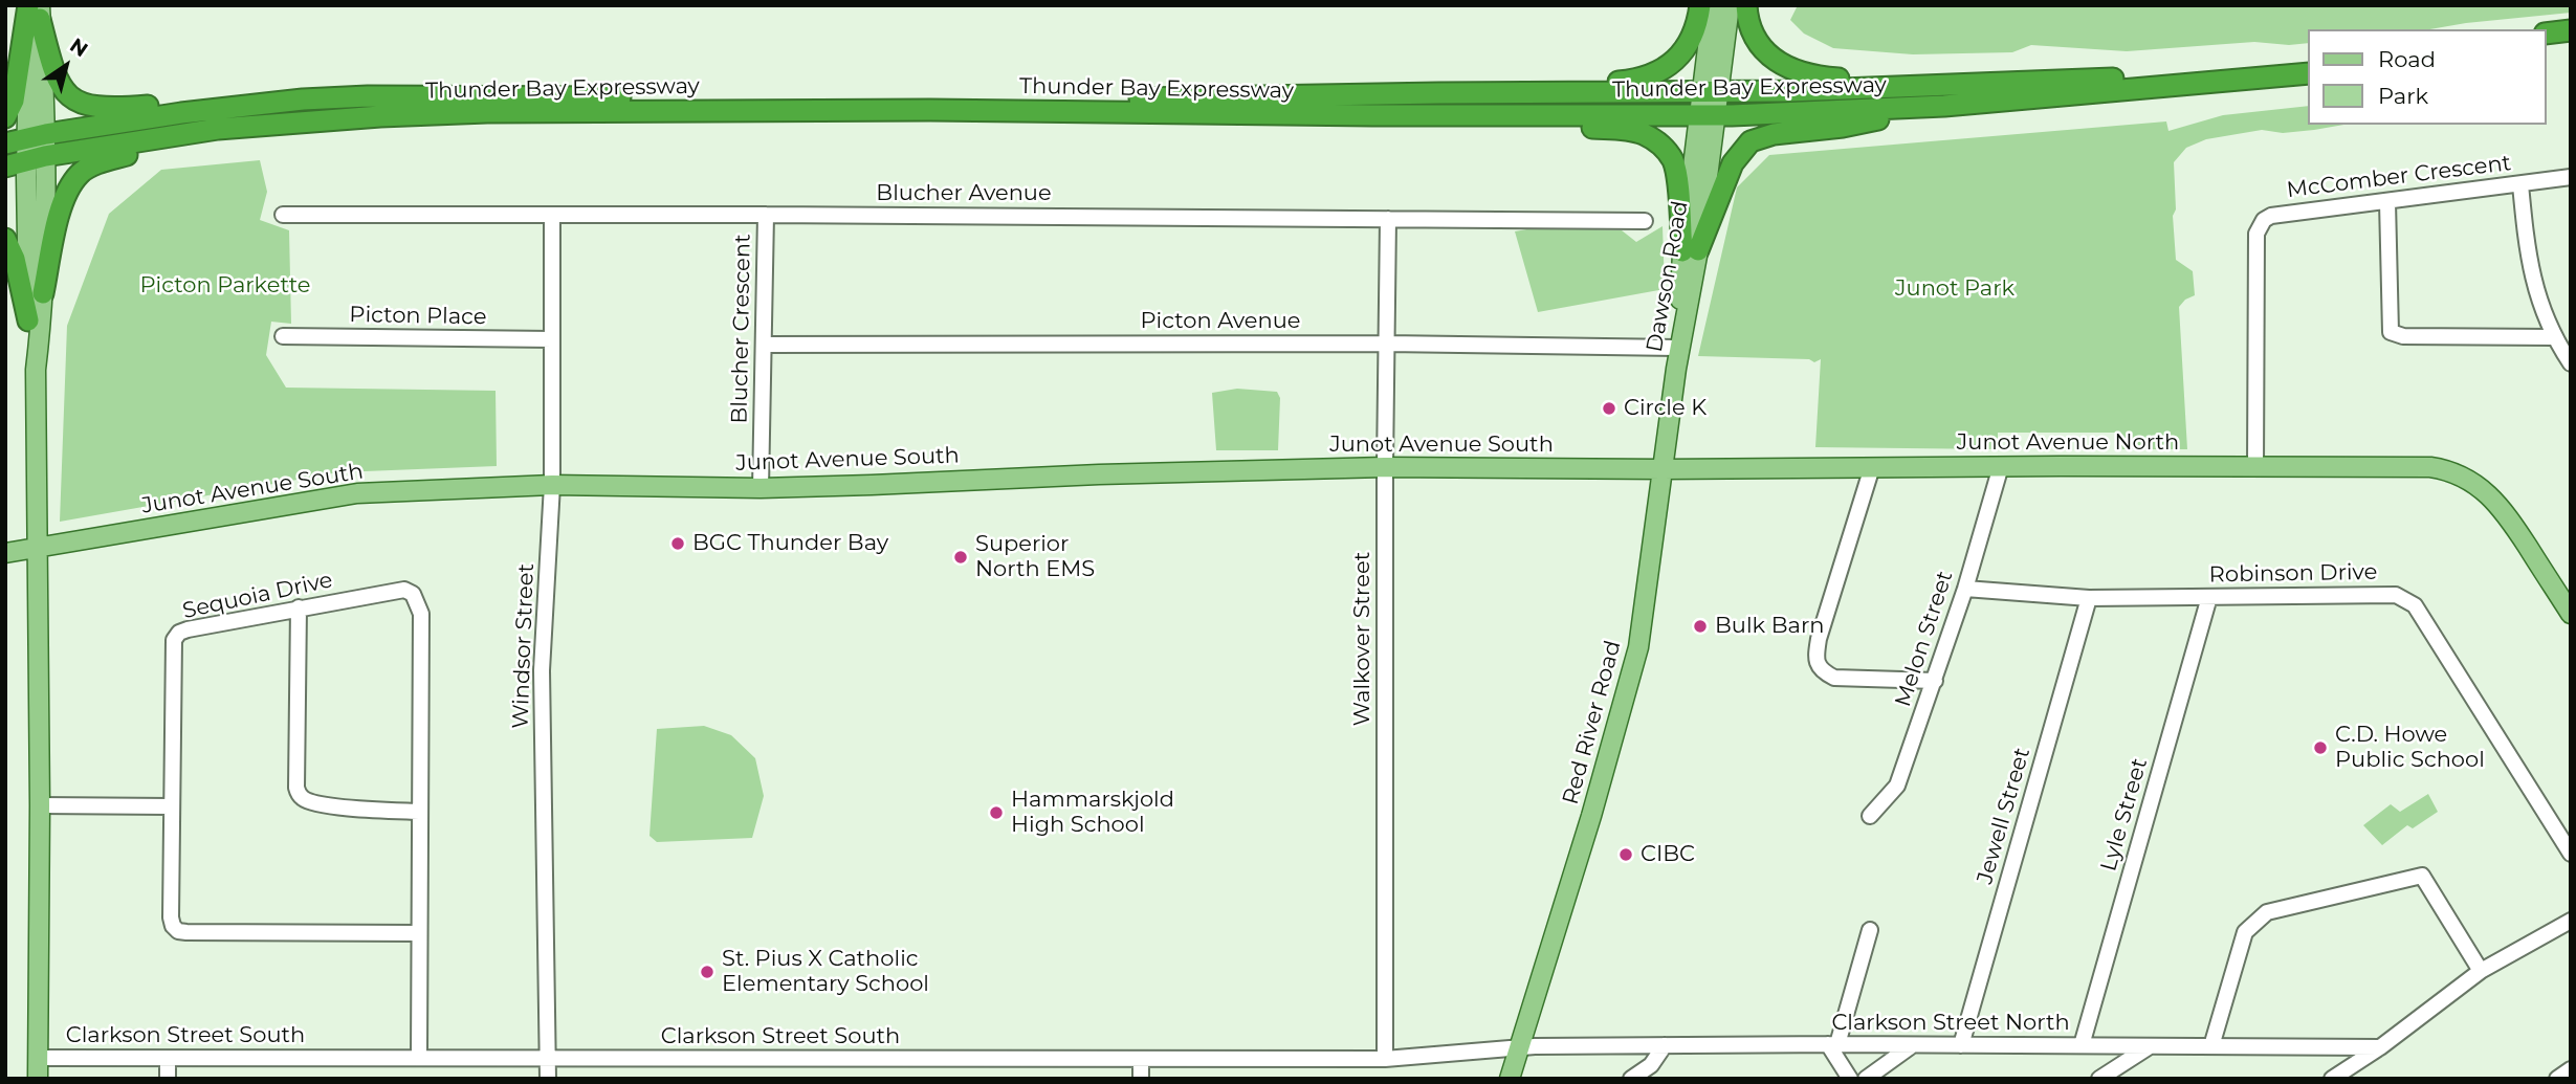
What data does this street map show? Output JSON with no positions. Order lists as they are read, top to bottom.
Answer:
{
  "streets": {
    "highway": ["Thunder Bay Expressway"],
    "main road": [
      "Dawson Road",
      "Junot Avenue North",
      "Junot Avenue South",
      "Red River Road"
    ],
    "street": [
      "McComber Crescent",
      "Blucher Avenue",
      "Picton Place",
      "Picton Avenue",
      "Blucher Crescent",
      "Robinson Drive",
      "Sequoia Drive",
      "Walkover Street",
      "Melon Street",
      "Windsor Street",
      "Lyle Street",
      "Jewell Street",
      "Clarkson Street North",
      "Clarkson Street South"
    ]
  },
  "crossings": [
    ["Thunder Bay Expressway", "Dawson Road"],
    ["McComber Crescent", "Junot Avenue North"],
    ["Blucher Avenue", "Blucher Crescent"],
    ["Blucher Avenue", "Walkover Street"],
    ["Blucher Avenue", "Windsor Street"],
    ["Dawson Road", "Picton Avenue"],
    ["Dawson Road", "Red River Road"],
    ["Picton Place", "Windsor Street"],
    ["Picton Avenue", "Blucher Crescent"],
    ["Picton Avenue", "Walkover Street"],
    ["Blucher Crescent", "Junot Avenue South"],
    ["Junot Avenue North", "Junot Avenue South"],
    ["Junot Avenue North", "Melon Street"],
    ["Junot Avenue North", "Red River Road"],
    ["Junot Avenue South", "Walkover Street"],
    ["Junot Avenue South", "Windsor Street"],
    ["Junot Avenue South", "Red River Road"],
    ["Robinson Drive", "Melon Street"],
    ["Robinson Drive", "Lyle Street"],
    ["Robinson Drive", "Jewell Street"],
    ["Sequoia Drive", "Clarkson Street South"],
    ["Walkover Street", "Clarkson Street South"],
    ["Windsor Street", "Clarkson Street South"],
    ["Red River Road", "Clarkson Street North"],
    ["Red River Road", "Clarkson Street South"],
    ["Lyle Street", "Clarkson Street North"],
    ["Jewell Street", "Clarkson Street North"],
    ["Clarkson Street North", "Clarkson Street South"]
  ],
  "parks": ["Picton Parkette", "Junot Park"],
  "places": [
    "Circle K",
    "BGC Thunder Bay",
    "Superior North EMS",
    "Bulk Barn",
    "C.D. Howe Public School",
    "Hammarskjold High School",
    "CIBC",
    "St. Pius X Catholic Elementary School"
  ],
  "legend": ["Road", "Park"],
  "north": "top right"
}
